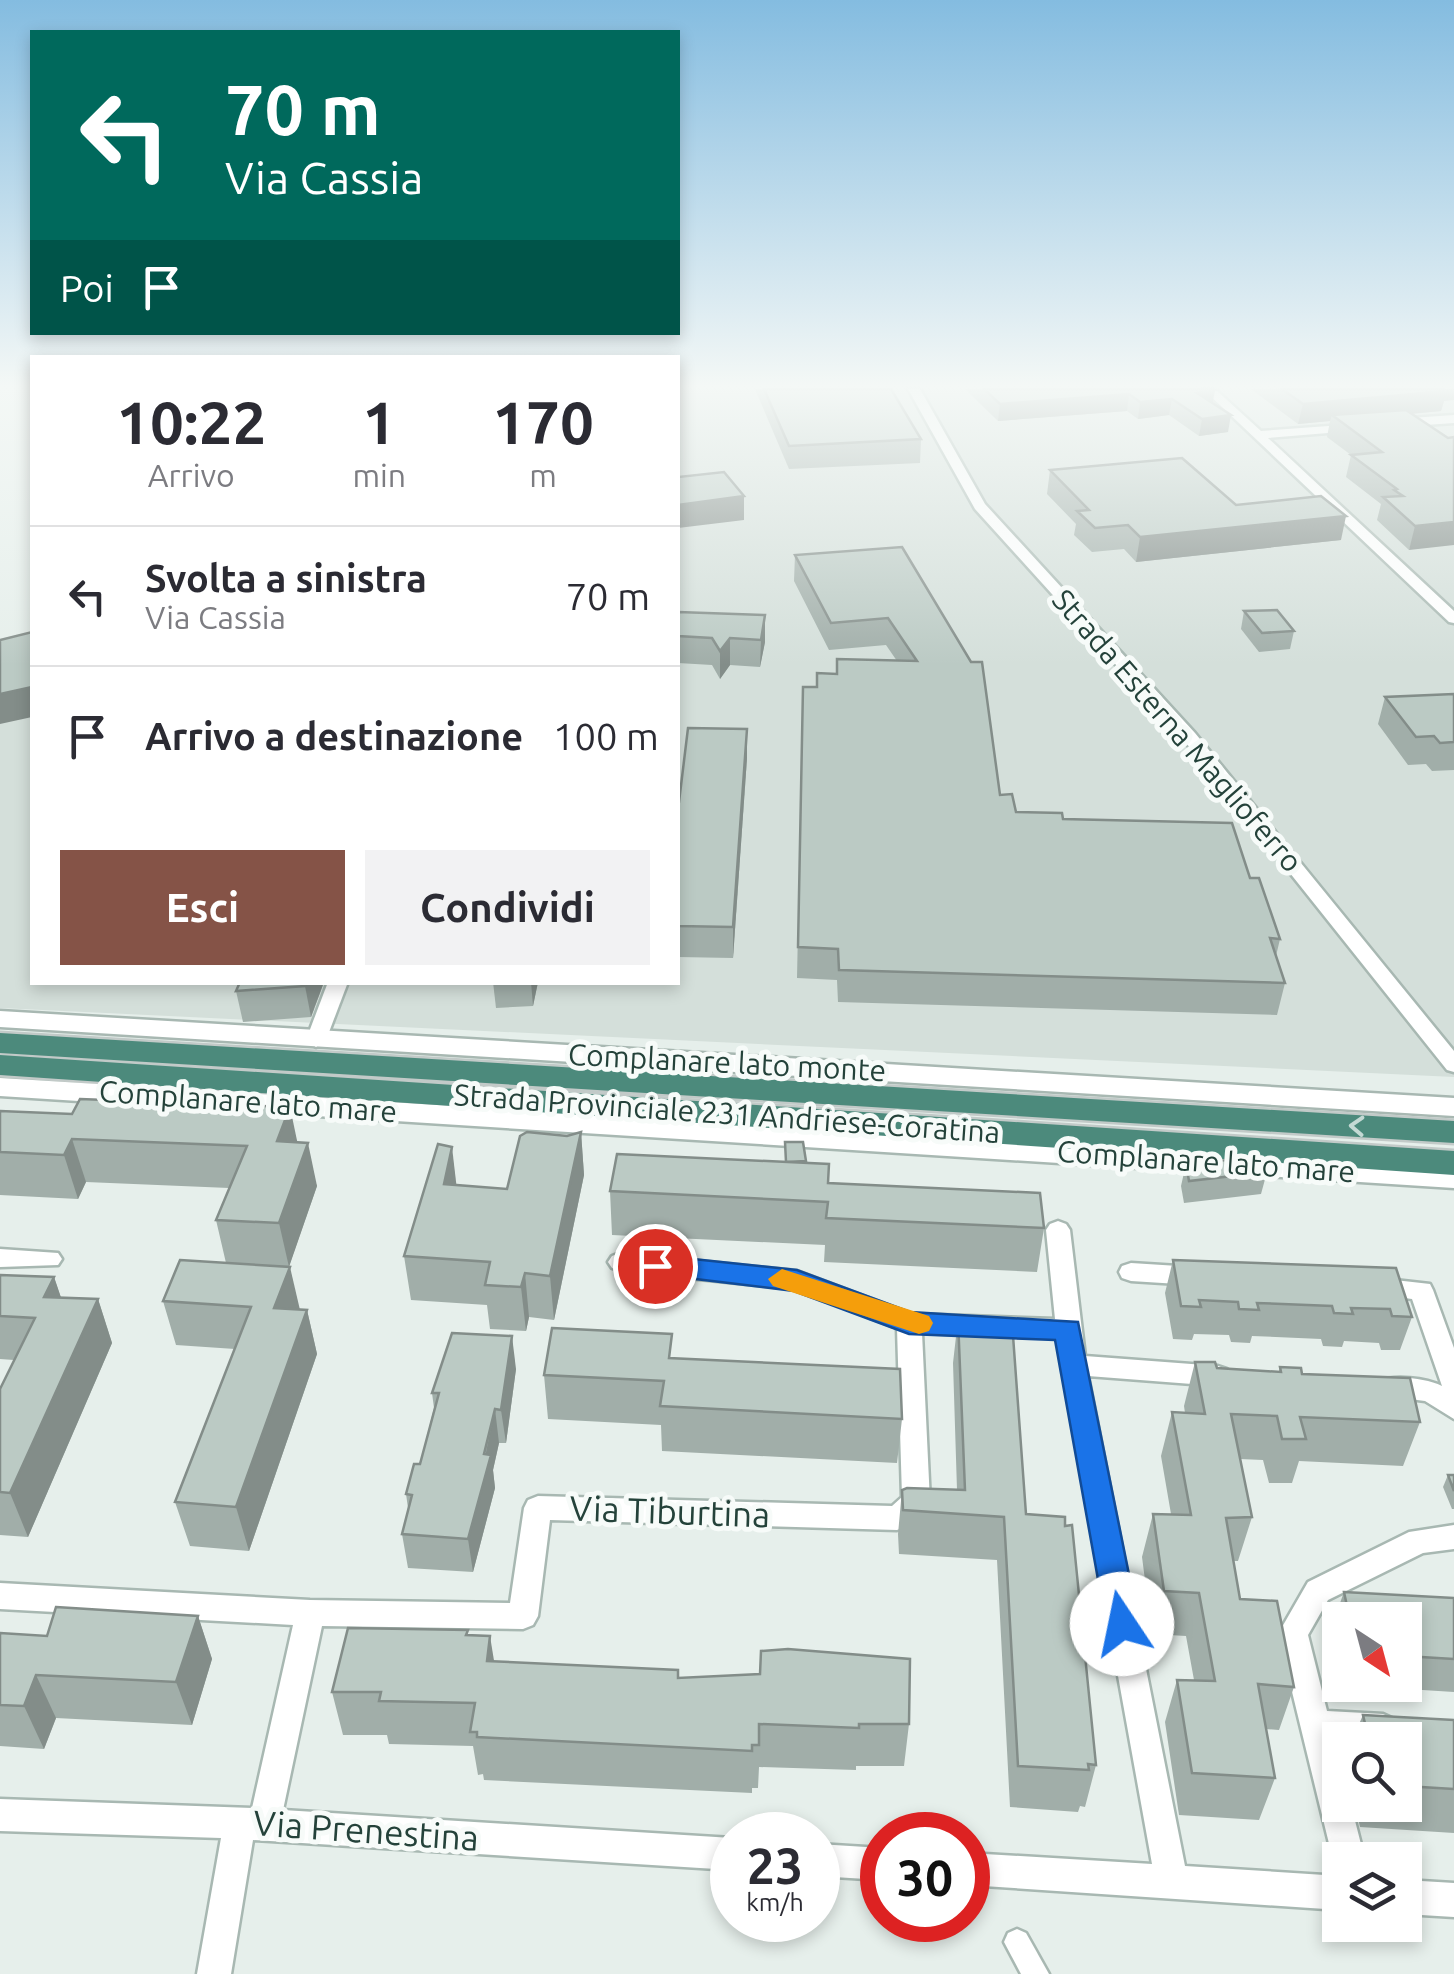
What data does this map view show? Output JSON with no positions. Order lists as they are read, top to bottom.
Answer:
{
  "streets": {
    "highway": ["Strada Provinciale 231 Andriese-Coratina"],
    "street": [
      "Strada Esterna Maglioferro",
      "Complanare lato monte",
      "Complanare lato mare",
      "Via Tiburtina",
      "Via Prenestina"
    ]
  },
  "crossings": [
    ["Complanare lato mare", "Strada Provinciale 231 Andriese-Coratina"]
  ],
  "north": "bottom right",
  "page": {
    "turn": ["70 m", "Via Cassia"],
    "then": "Poi",
    "eta": [
      "10:22",
      "Arrivo",
      "1",
      "min",
      "170",
      "m"
    ],
    "list": [
      {
        "name": "Svolta a sinistra",
        "note": "Via Cassia",
        "value": "70 m"
      },
      {
        "name": "Arrivo a destinazione",
        "value": "100 m"
      }
    ],
    "buttons": ["Esci", "Condividi"],
    "speed": "23 km/h",
    "limit": "30"
  }
}
